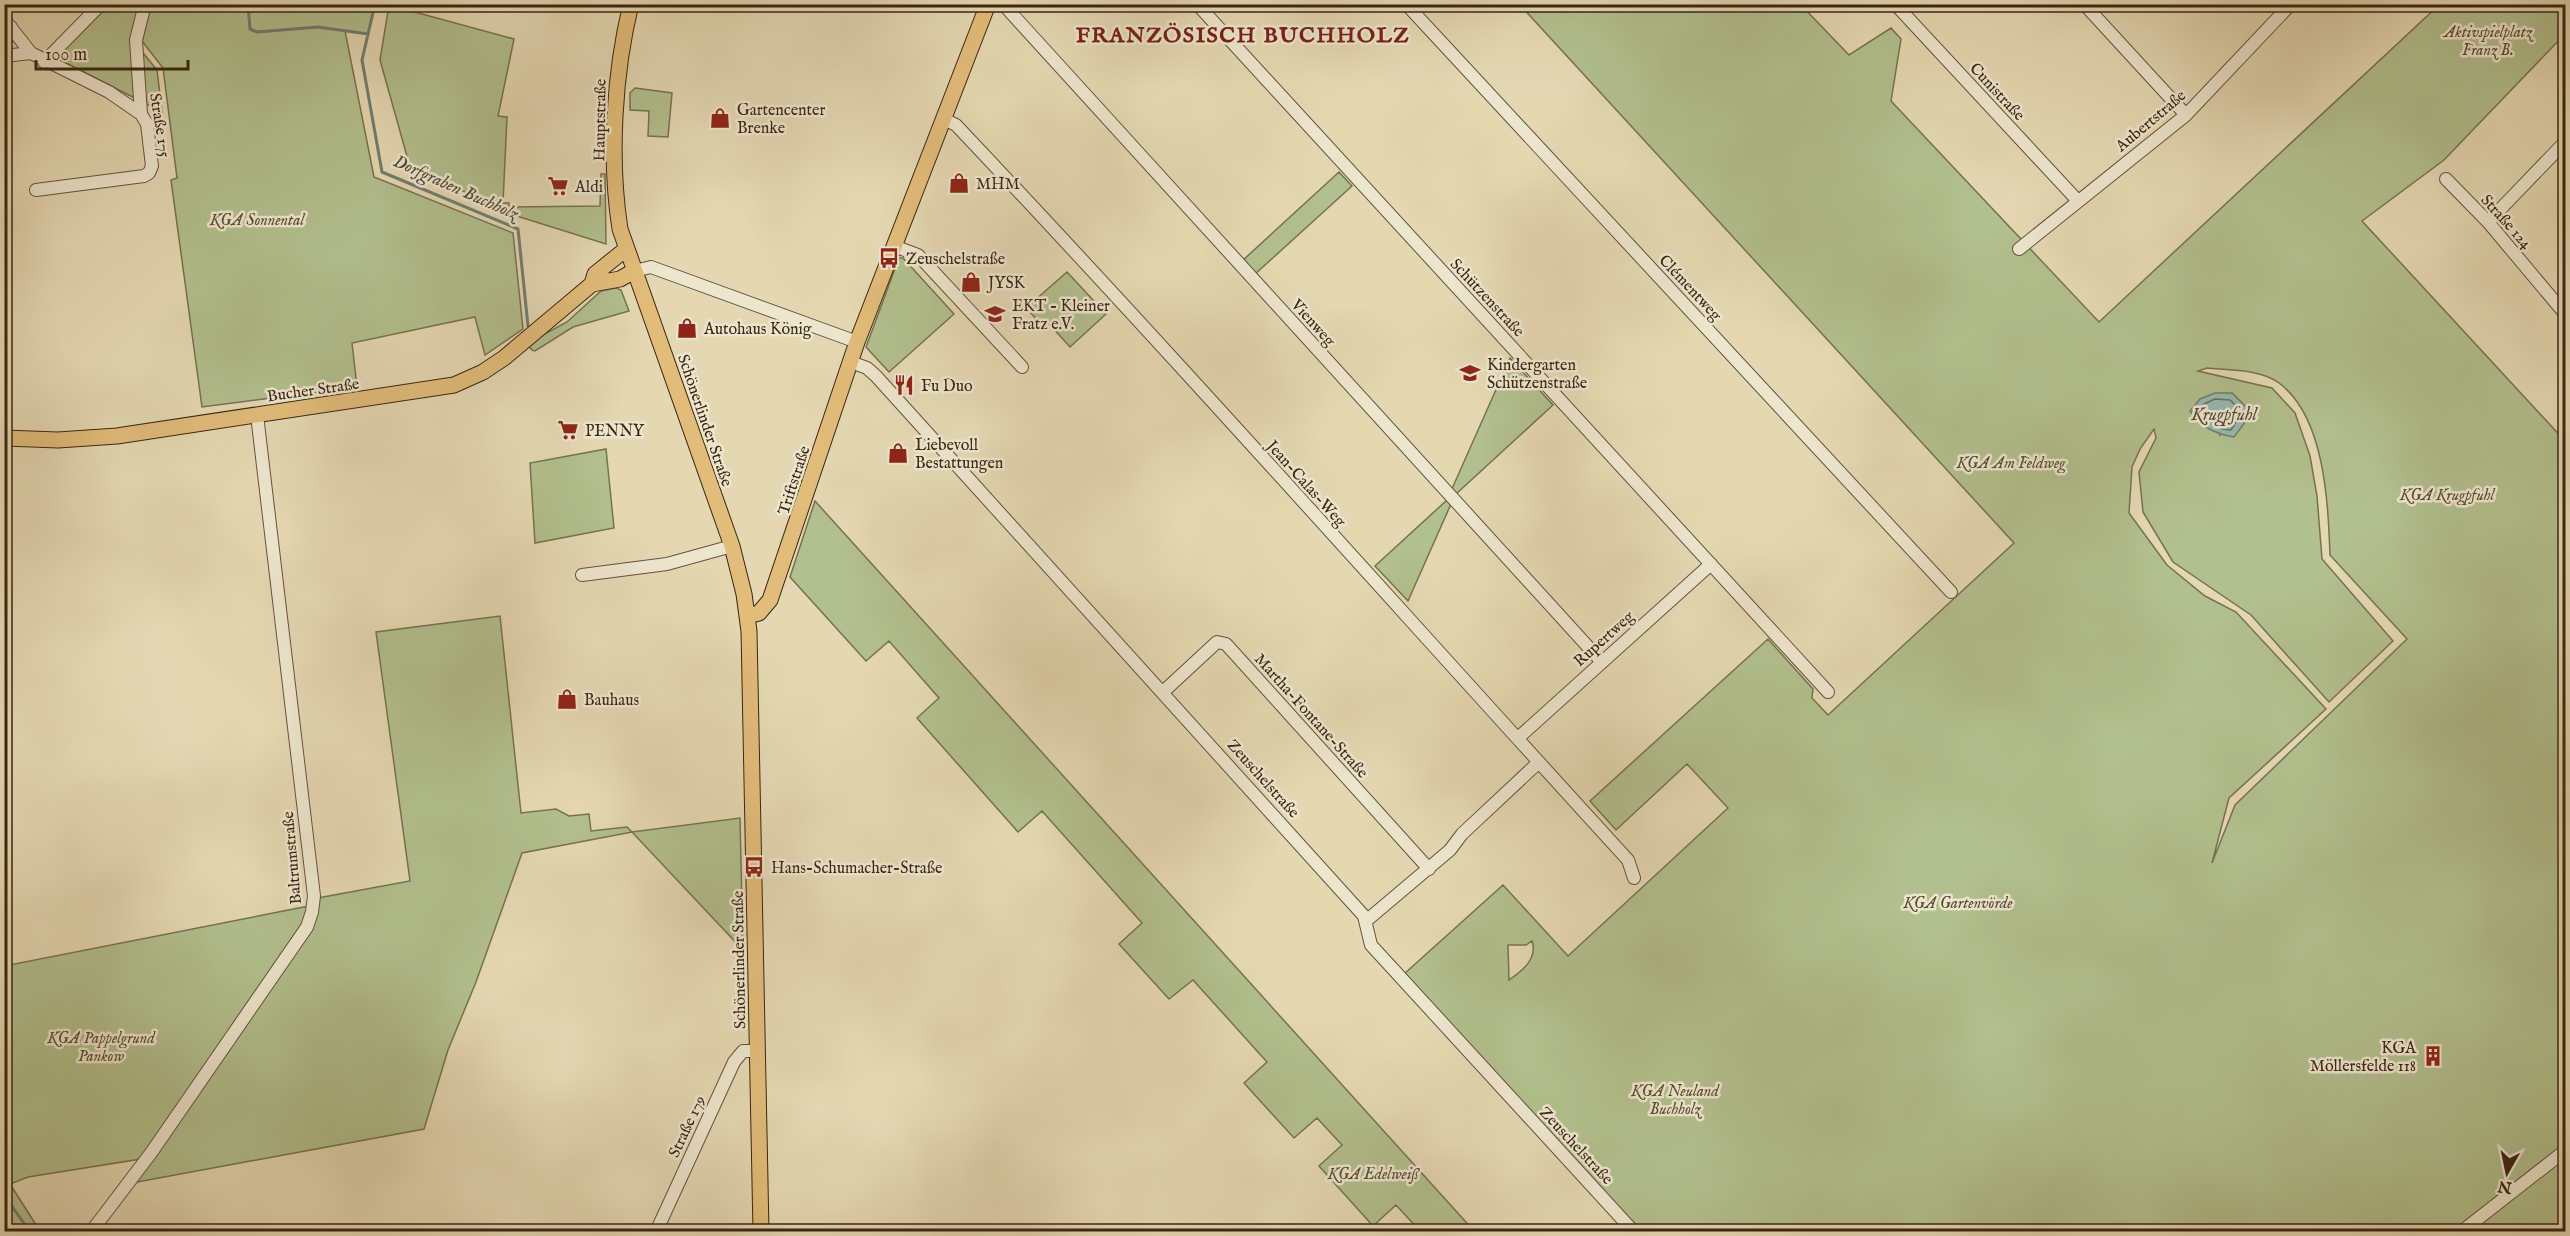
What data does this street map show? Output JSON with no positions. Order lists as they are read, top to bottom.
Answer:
{
  "streets": {
    "main road": [
      "Hauptstraße",
      "Bucher Straße",
      "Schönerlinder Straße",
      "Triftstraße"
    ],
    "street": [
      "Cunistraße",
      "Aubertstraße",
      "Straße 175",
      "Straße 124",
      "Clémentweg",
      "Schützenstraße",
      "Vienweg",
      "Jean-Calas-Weg",
      "Rupertweg",
      "Martha-Fontane-Straße",
      "Zeuschelstraße",
      "Baltrumstraße",
      "Straße 179"
    ]
  },
  "crossings": [
    ["Cunistraße", "Aubertstraße"],
    ["Hauptstraße", "Bucher Straße"],
    ["Hauptstraße", "Schönerlinder Straße"],
    ["Schützenstraße", "Rupertweg"],
    ["Vienweg", "Rupertweg"],
    ["Bucher Straße", "Baltrumstraße"],
    ["Schönerlinder Straße", "Triftstraße"],
    ["Schönerlinder Straße", "Straße 179"],
    ["Triftstraße", "Jean-Calas-Weg"],
    ["Triftstraße", "Zeuschelstraße"],
    ["Jean-Calas-Weg", "Rupertweg"],
    ["Martha-Fontane-Straße", "Zeuschelstraße"]
  ],
  "districts": ["FRANZÖSISCH BUCHHOLZ"],
  "water": ["Dorfgraben Buchholz", "Krugpfuhl"],
  "parks": [
    "Aktivspielplatz Franz B.",
    "KGA Sonnental",
    "KGA Am Feldweg",
    "KGA Krugpfuhl",
    "KGA Gartenvörde",
    "KGA Pappelgrund Pankow",
    "KGA Neuland Buchholz",
    "KGA Edelweiß"
  ],
  "places": {
    "shop": [
      "Gartencenter Brenke",
      "MHM",
      "JYSK",
      "Autohaus König",
      "Liebevoll Bestattungen",
      "Bauhaus"
    ],
    "supermarket": ["Aldi", "PENNY"],
    "bus stop": ["Zeuschelstraße", "Hans-Schumacher-Straße"],
    "school or university": ["EKT - Kleiner Fratz e.V.", "Kindergarten Schützenstraße"],
    "restaurant": ["Fu Duo"],
    "building": ["KGA Möllersfelde 118"]
  },
  "scale_bar": "100 m",
  "north": "bottom"
}
